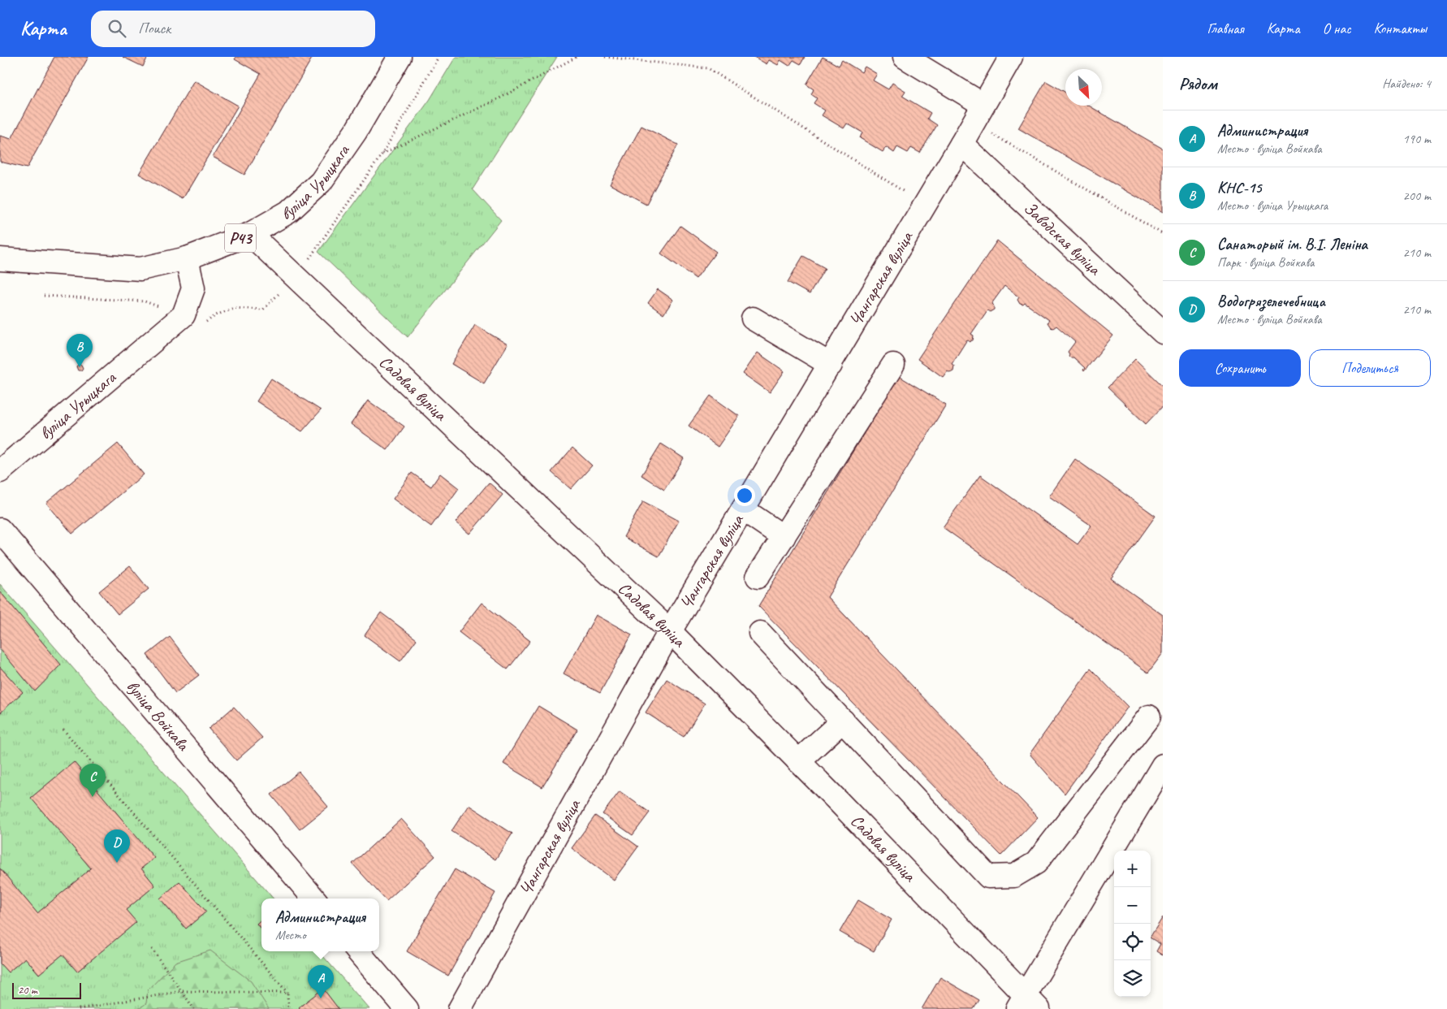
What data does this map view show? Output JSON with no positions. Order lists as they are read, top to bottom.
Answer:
{
  "streets": {
    "street": [
      "вуліца Урыцкага",
      "Р43",
      "Заводская вуліца",
      "Чангарская вуліца",
      "Садовая вуліца",
      "вуліца Войкава"
    ]
  },
  "crossings": [
    ["вуліца Урыцкага", "Садовая вуліца"],
    ["Заводская вуліца", "Чангарская вуліца"],
    ["Чангарская вуліца", "Садовая вуліца"]
  ],
  "scale_bar": "20 m",
  "north": "bottom right",
  "page": {
    "header": "Карта",
    "search": "Поиск",
    "nav": [
      "Главная",
      "Карта",
      "О нас",
      "Контакты"
    ],
    "heading": ["Рядом", "Найдено: 4"],
    "list": [
      {
        "mark": "A",
        "name": "Администрация",
        "note": "Место · вуліца Войкава",
        "value": "190 m"
      },
      {
        "mark": "B",
        "name": "КНС-15",
        "note": "Место · вуліца Урыцкага",
        "value": "200 m"
      },
      {
        "mark": "C",
        "name": "Санаторый ім. В.І. Леніна",
        "note": "Парк · вуліца Войкава",
        "value": "210 m"
      },
      {
        "mark": "D",
        "name": "Водогрязелечебница",
        "note": "Место · вуліца Войкава",
        "value": "210 m"
      }
    ],
    "pins": [
      "B",
      "C",
      "D",
      "A"
    ],
    "buttons": ["Сохранить", "Поделиться"],
    "map_buttons": ["+", "−"],
    "popup": ["Администрация", "Место"],
    "scale": "20 m"
  }
}
